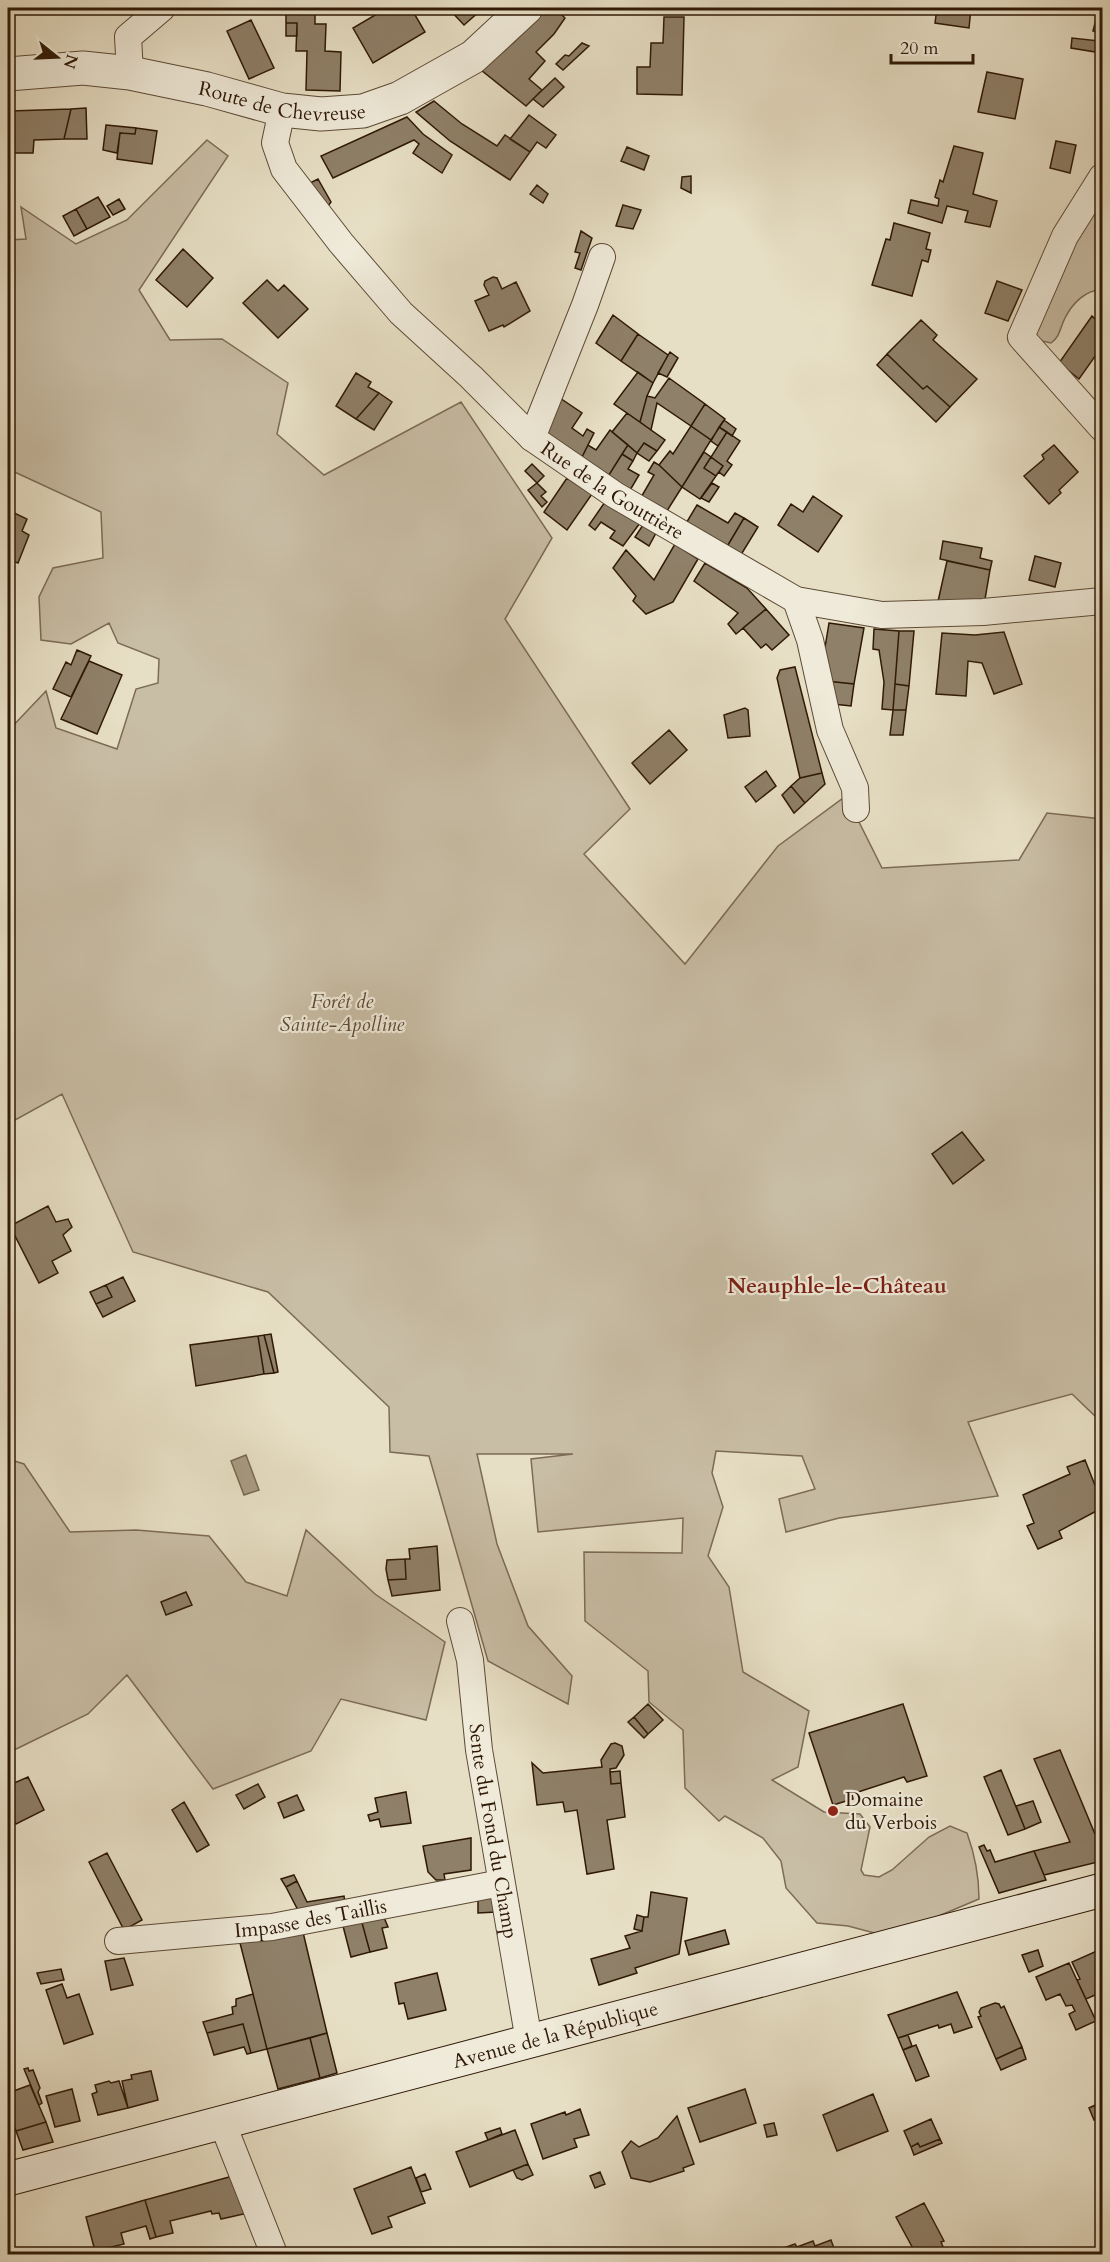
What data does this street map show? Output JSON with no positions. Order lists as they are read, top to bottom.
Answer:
{
  "streets": {
    "main road": ["Route de Chevreuse", "Avenue de la République"],
    "street": ["Rue de la Gouttière", "Sente du Fond du Champ", "Impasse des Taillis"]
  },
  "crossings": [
    ["Route de Chevreuse", "Rue de la Gouttière"],
    ["Sente du Fond du Champ", "Impasse des Taillis"],
    ["Sente du Fond du Champ", "Avenue de la République"]
  ],
  "districts": ["Neauphle-le-Château"],
  "parks": ["Forêt de Sainte-Apolline"],
  "places": ["Domaine du Verbois"],
  "scale_bar": "20 m",
  "north": "right"
}
